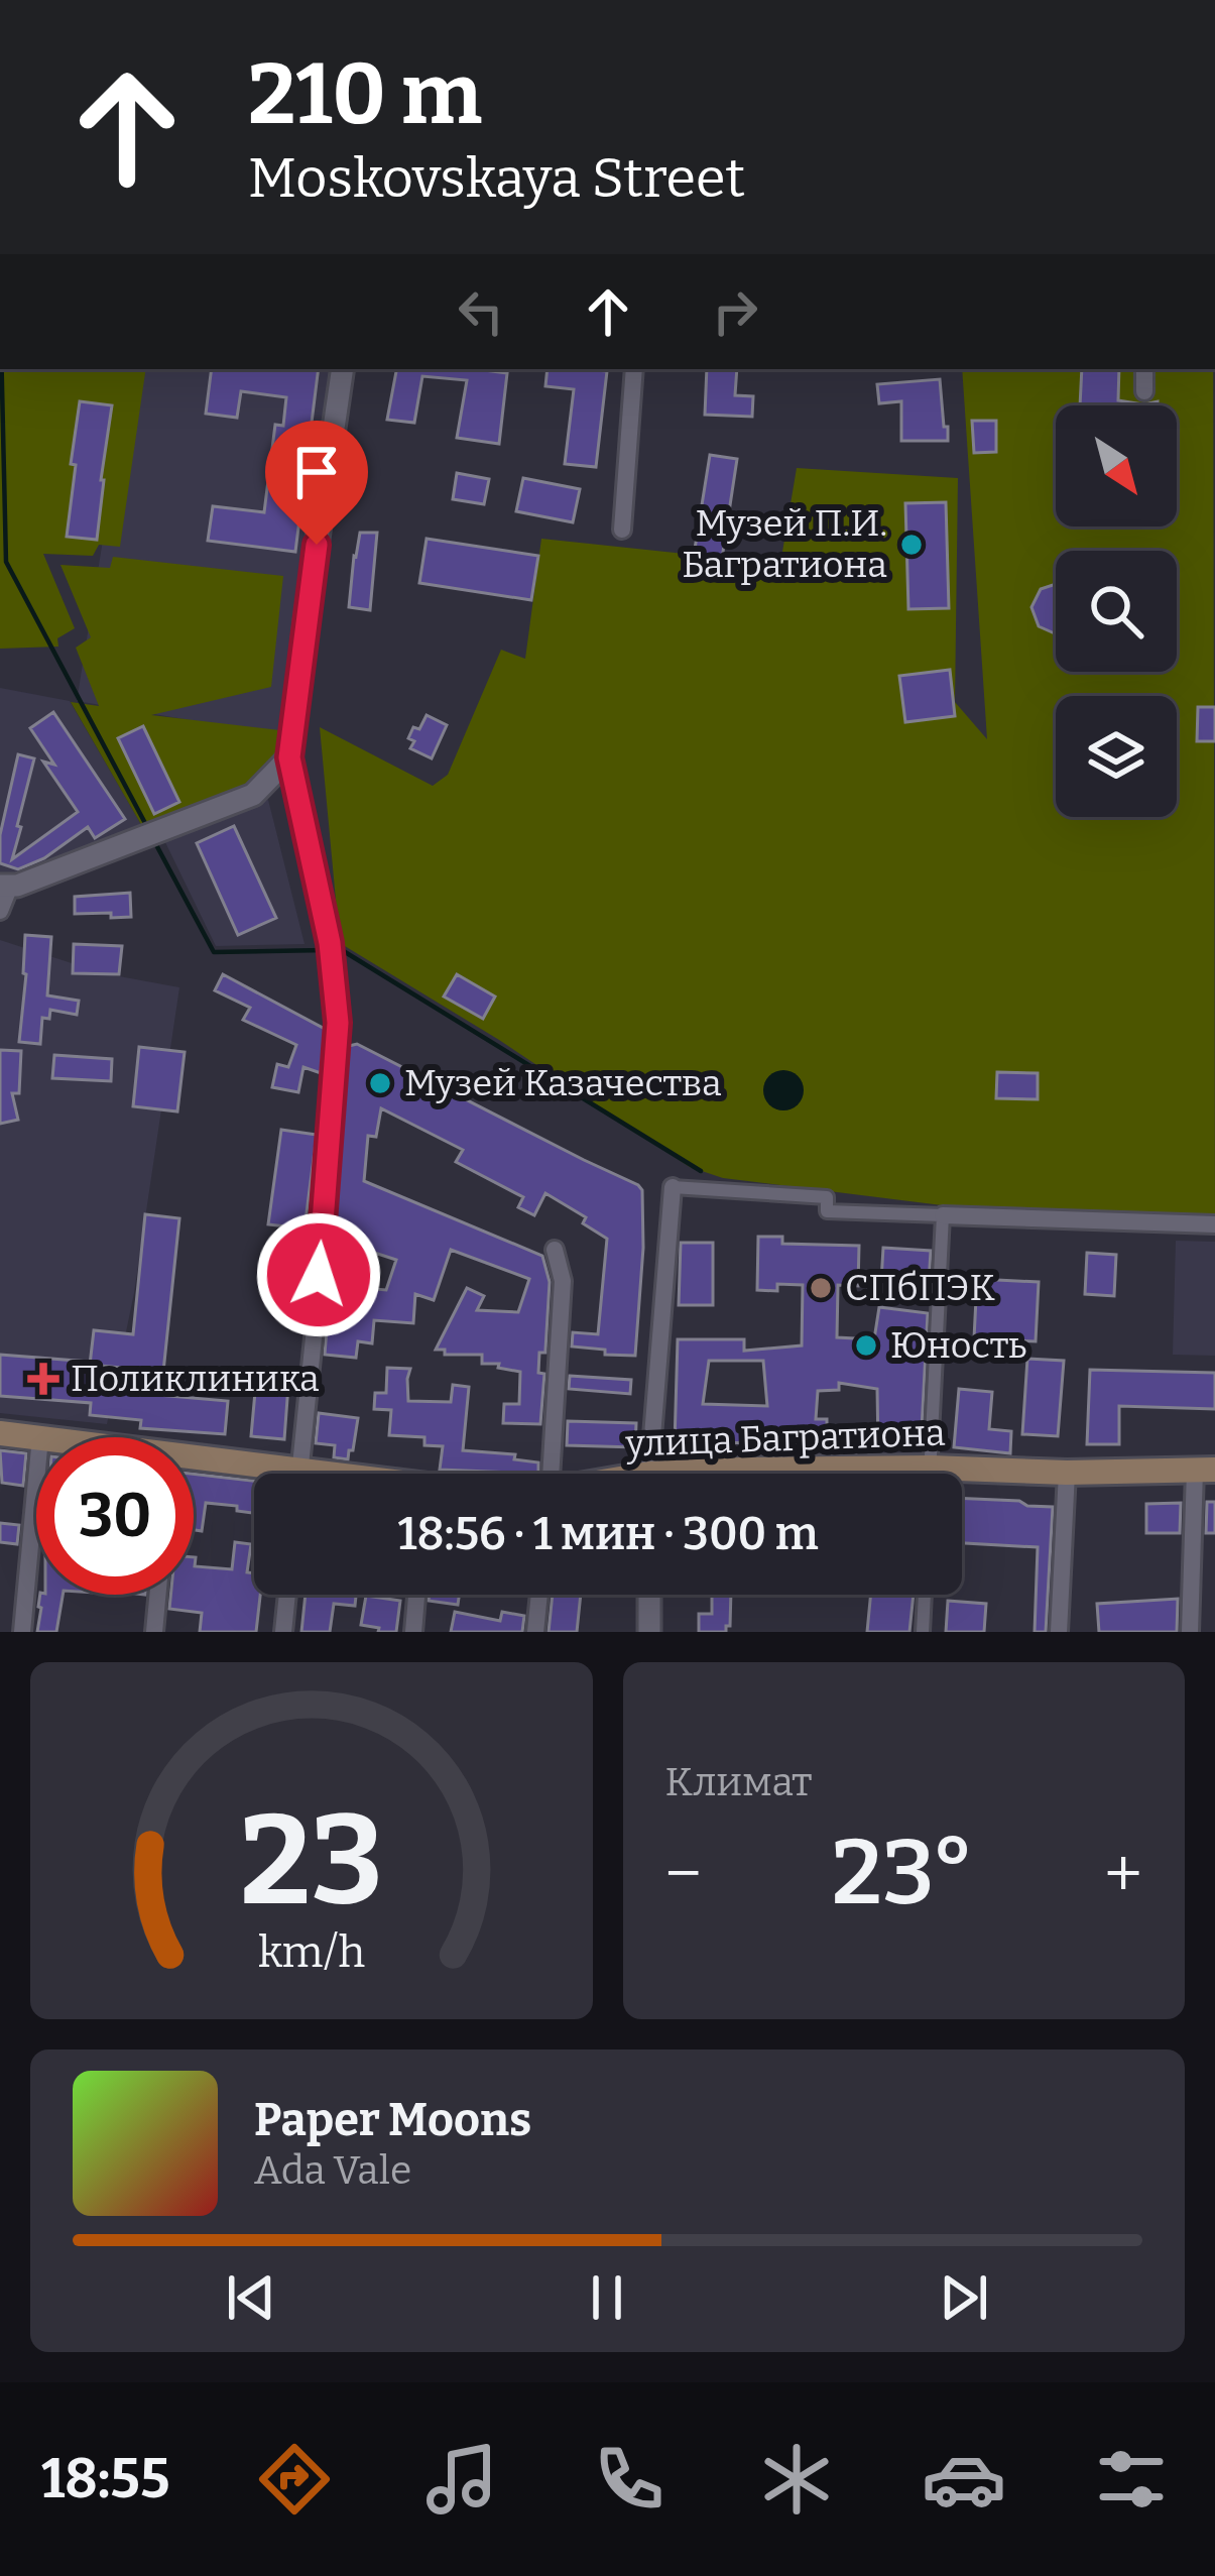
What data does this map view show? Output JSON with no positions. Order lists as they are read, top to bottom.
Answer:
{
  "streets": {
    "main road": ["улица Багратиона"]
  },
  "places": {
    "other": [
      "Музей П.И. Багратиона",
      "Музей Казачества",
      "СПбПЭК",
      "Юность"
    ],
    "health": ["Поликлиника"]
  },
  "north": "bottom right",
  "page": {
    "turn": ["210 m", "Moskovskaya Street"],
    "limit": "30",
    "trip": "18:56 · 1 мин · 300 m",
    "tile": "Климат",
    "heat": ["−", "23°", "+"],
    "song": ["Paper Moons", "Ada Vale"],
    "tabs": "18:55",
    "gauge": ["23", "km/h"]
  }
}
